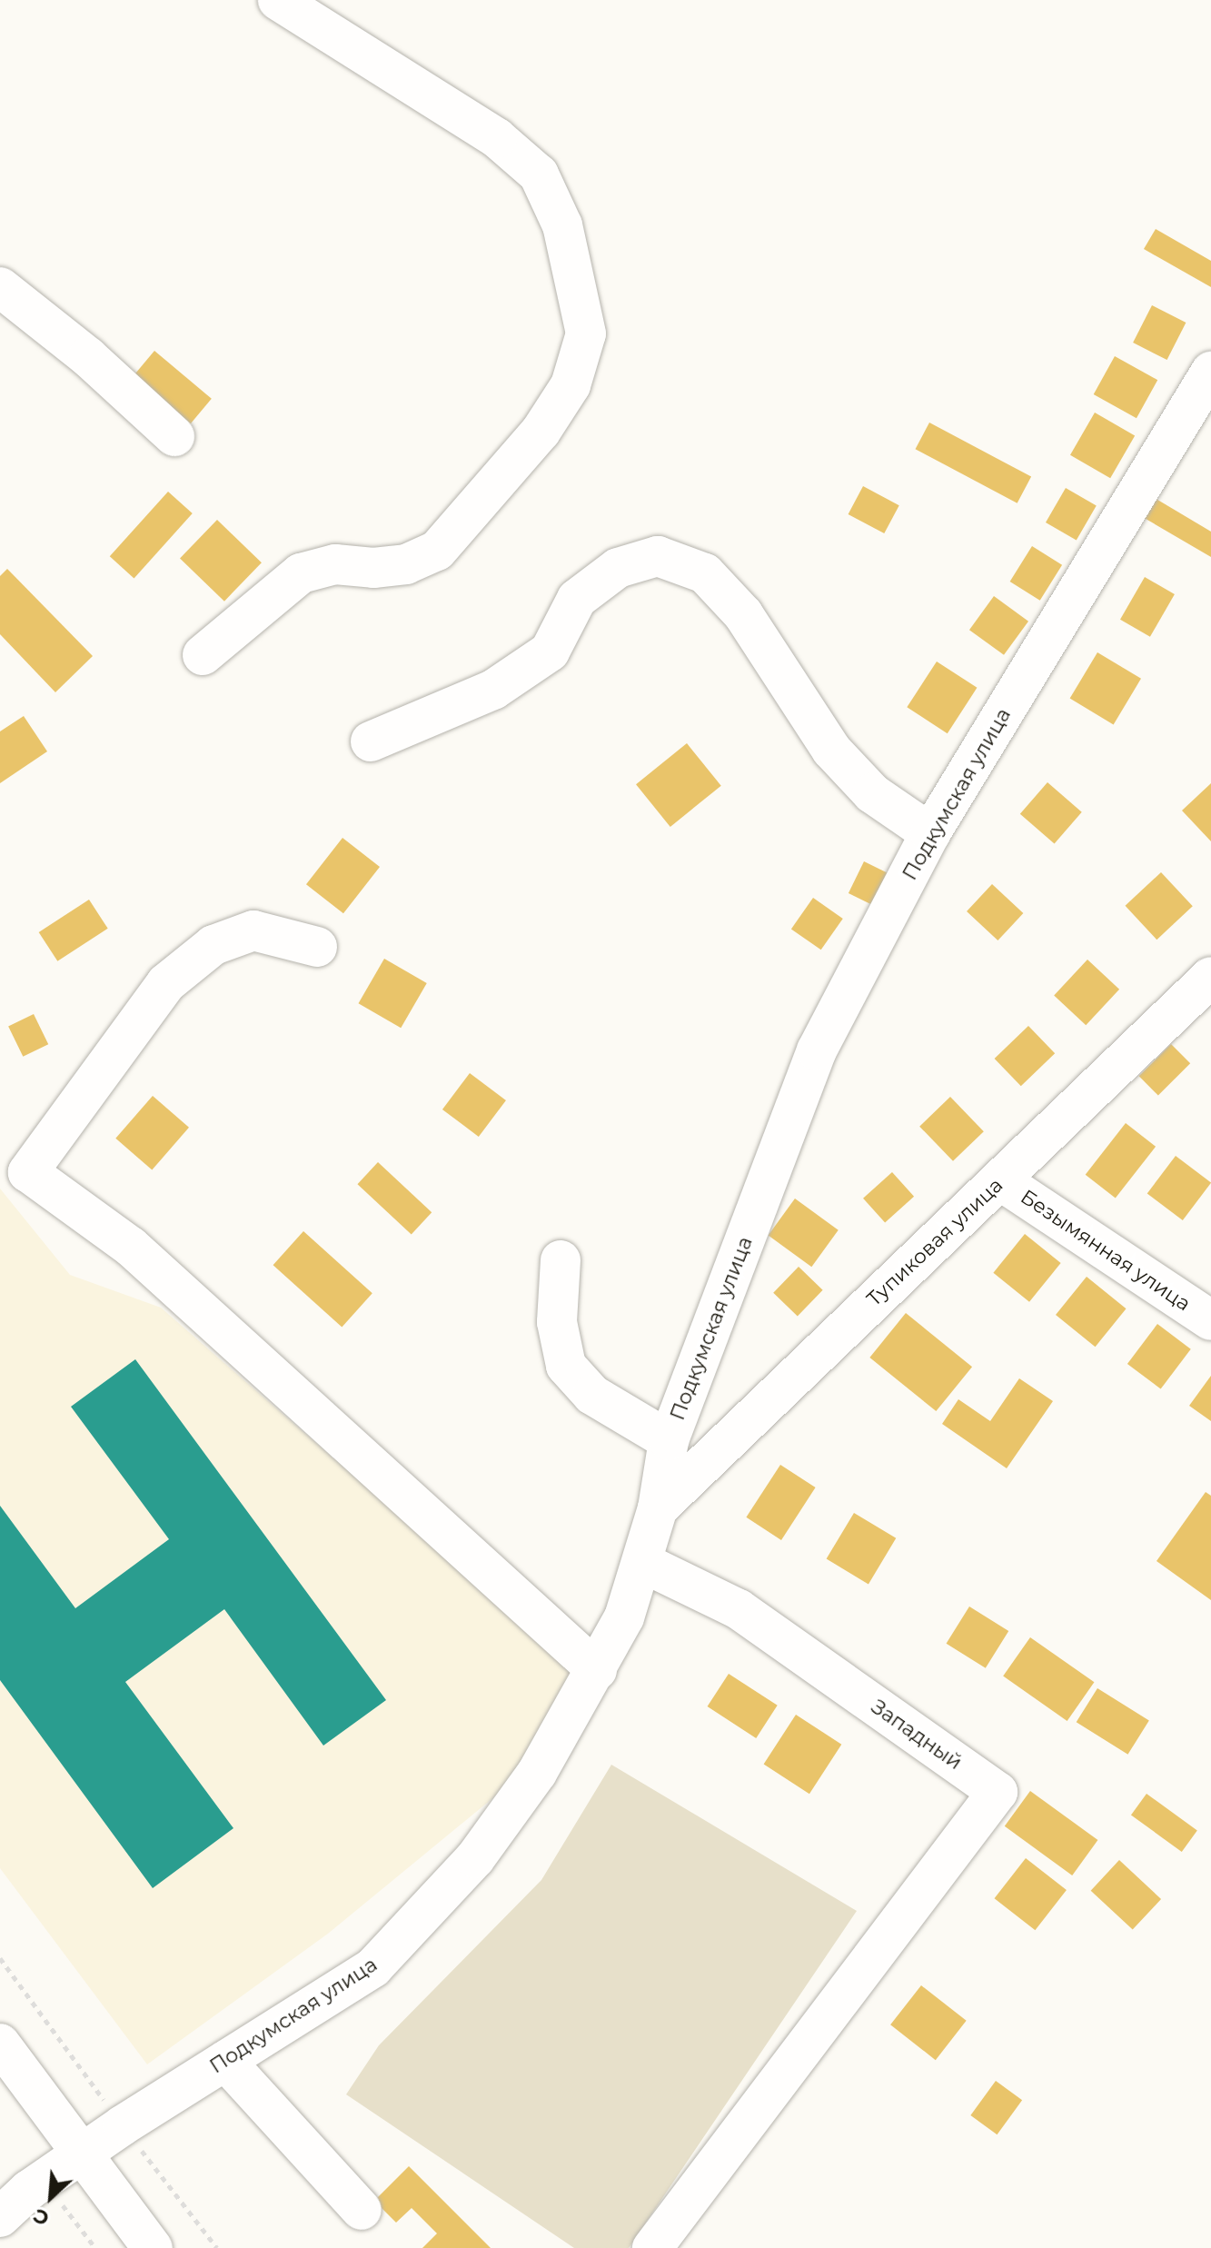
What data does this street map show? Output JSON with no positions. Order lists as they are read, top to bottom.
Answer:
{
  "streets": {
    "street": [
      "Подкумская улица",
      "Тупиковая улица",
      "Безымянная улица",
      "Западный"
    ]
  },
  "crossings": [
    ["Подкумская улица", "Тупиковая улица"],
    ["Подкумская улица", "Западный"],
    ["Тупиковая улица", "Безымянная улица"]
  ],
  "north": "bottom left"
}
